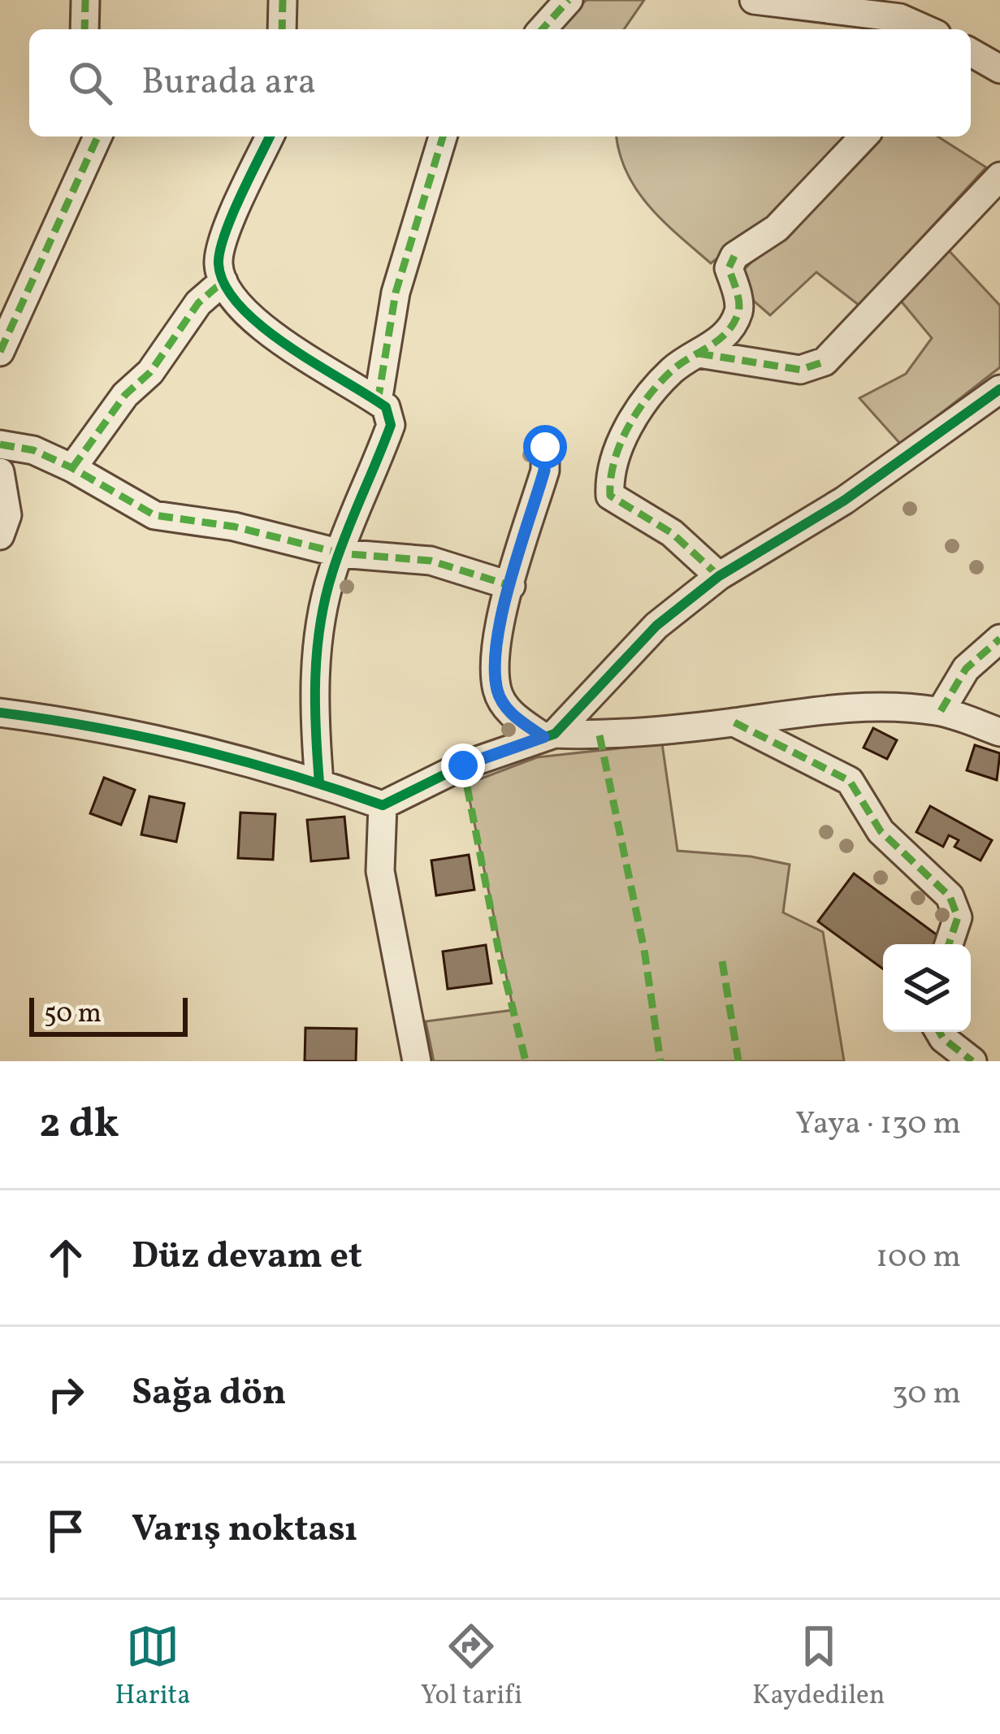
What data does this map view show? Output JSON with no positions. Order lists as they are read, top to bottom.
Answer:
{
  "scale_bar": "50 m",
  "page": {
    "search": "Burada ara",
    "scale": "50 m",
    "heading": ["2 dk", "Yaya · 130 m"],
    "list": [
      ["Düz devam et", "100 m"],
      ["Sağa dön", "30 m"],
      "Varış noktası"
    ],
    "nav": ["Harita", "Yol tarifi", "Kaydedilen"]
  }
}
